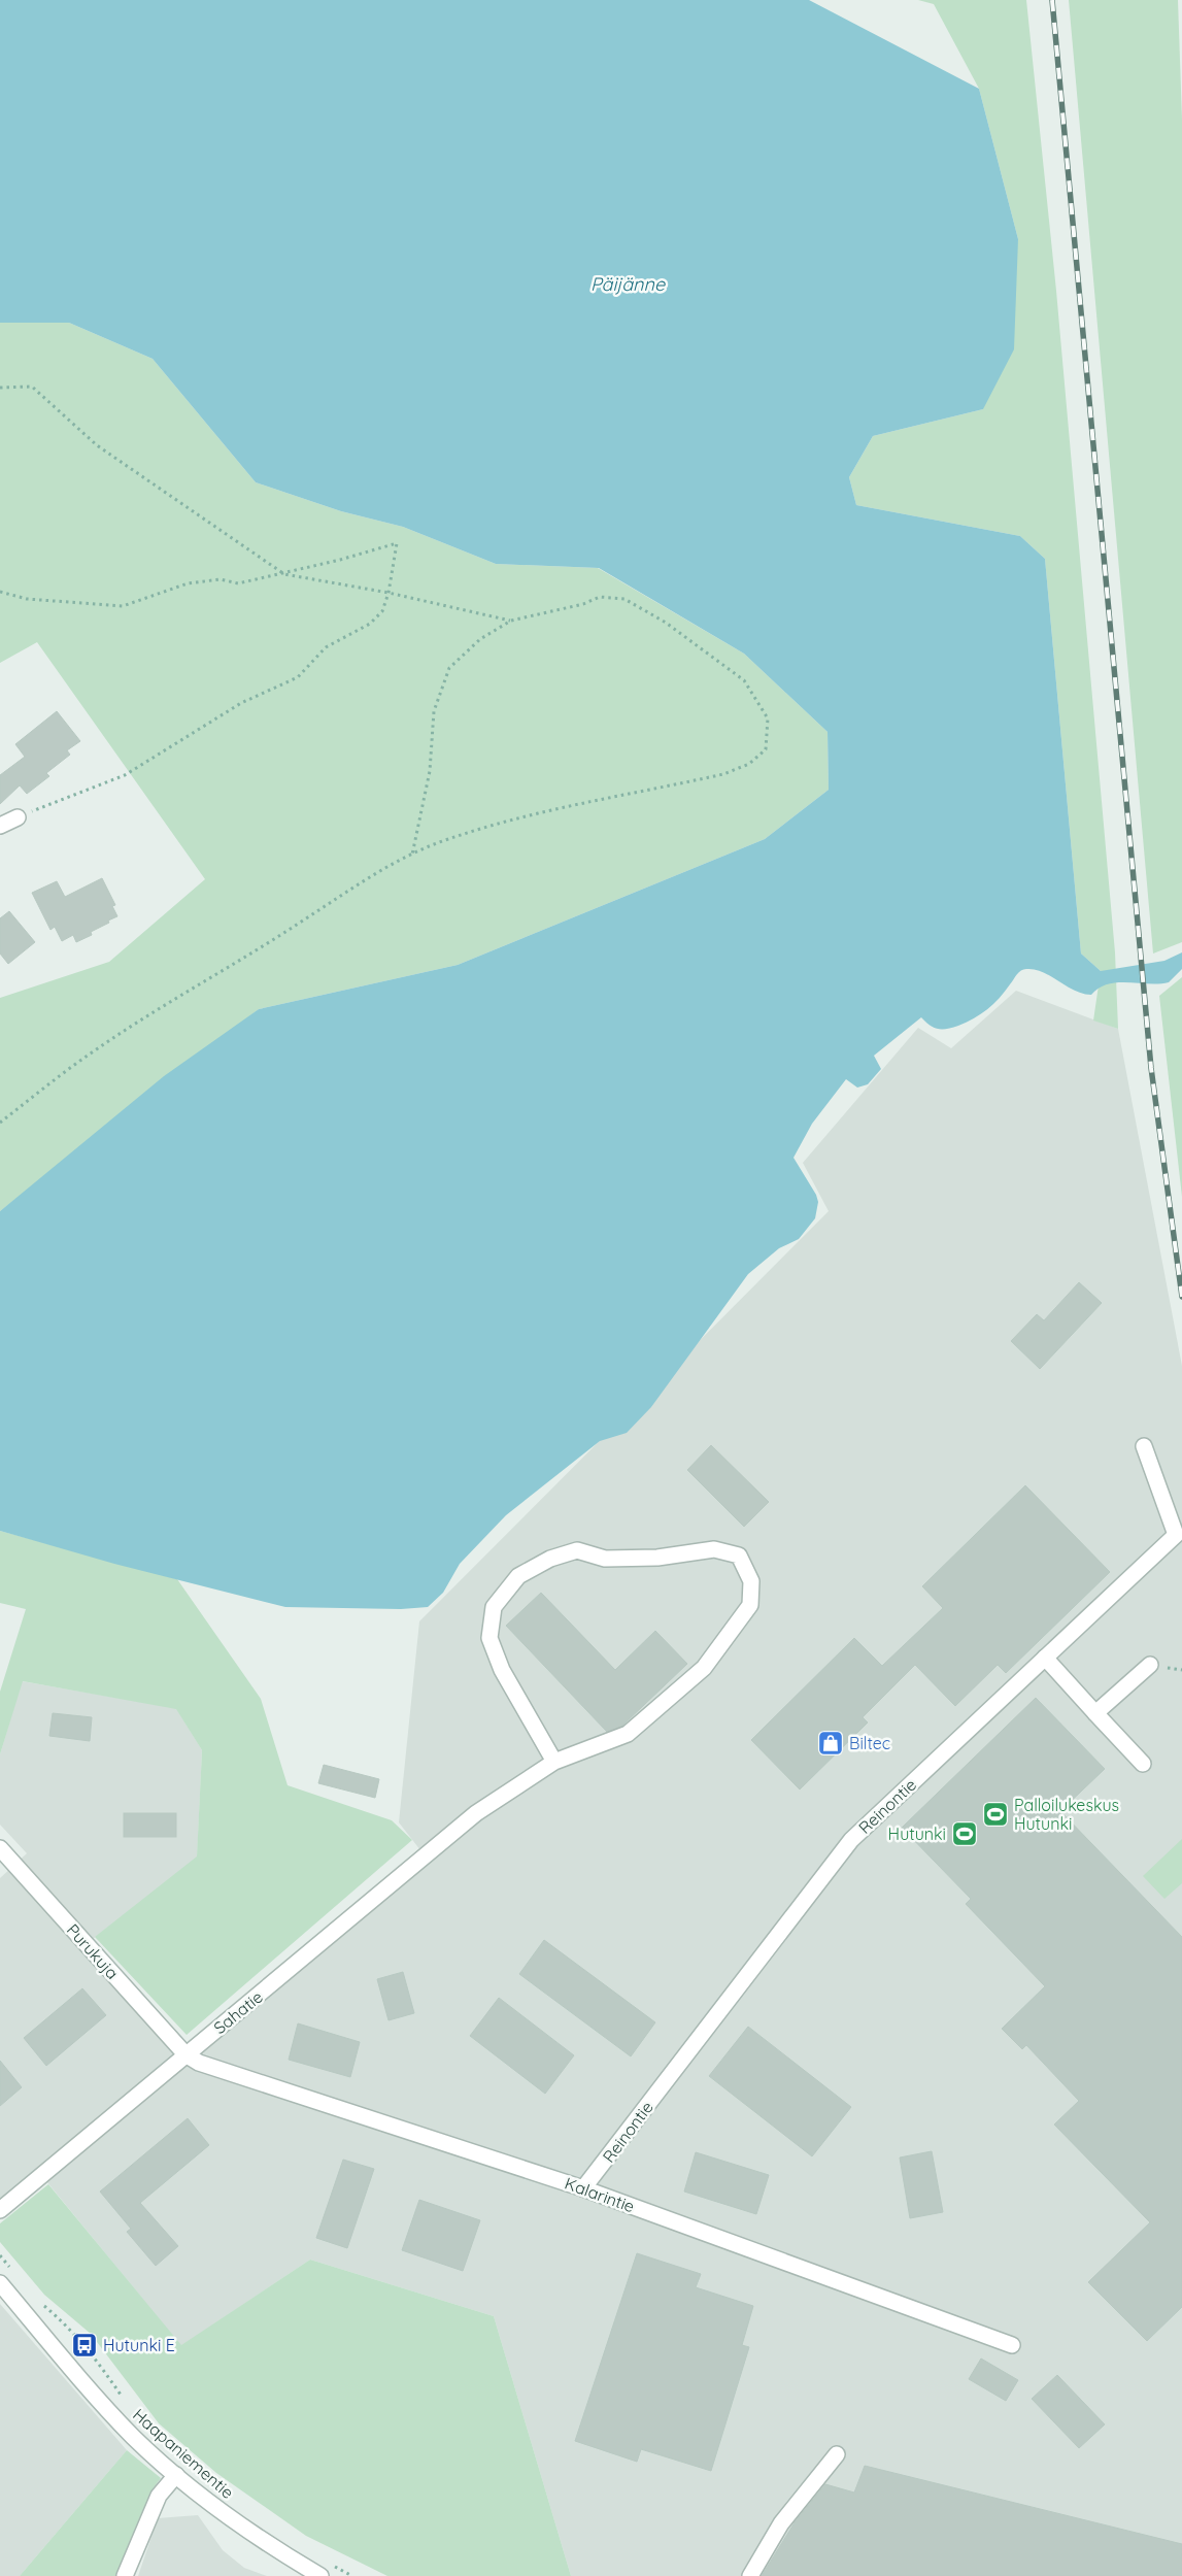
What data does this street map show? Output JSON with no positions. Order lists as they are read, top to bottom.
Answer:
{
  "streets": {
    "street": [
      "Reinontie",
      "Purukuja",
      "Sahatie",
      "Kalarintie",
      "Haapaniementie"
    ]
  },
  "crossings": [
    ["Reinontie", "Kalarintie"],
    ["Purukuja", "Sahatie"],
    ["Purukuja", "Kalarintie"],
    ["Sahatie", "Kalarintie"]
  ],
  "water": ["Päijänne"],
  "places": {
    "shop": ["Biltec"],
    "sports": ["Palloilukeskus Hutunki", "Hutunki"],
    "bus stop": ["Hutunki E"]
  }
}
